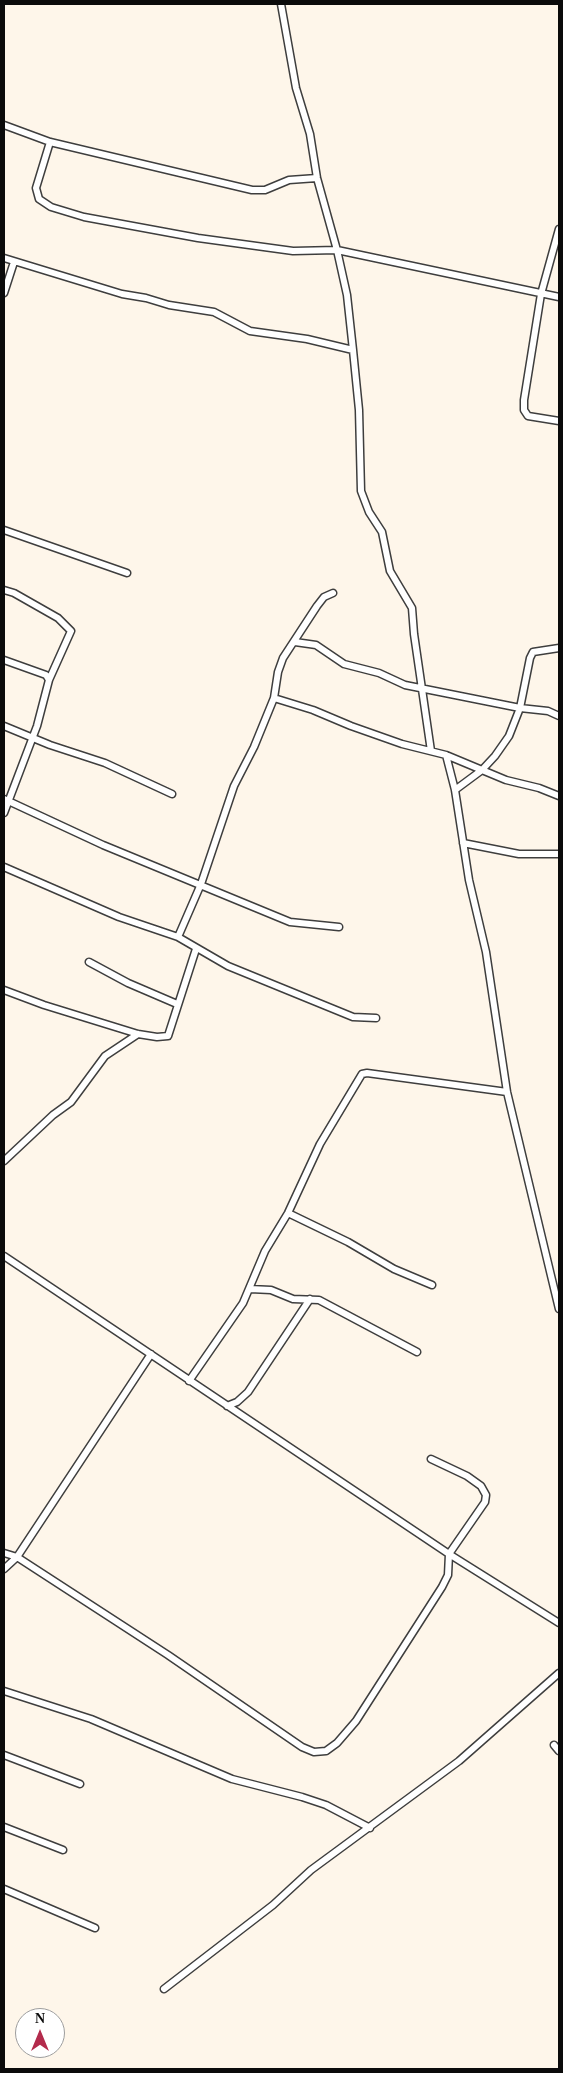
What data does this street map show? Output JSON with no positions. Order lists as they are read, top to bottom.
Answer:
{
  "north": "top"
}
